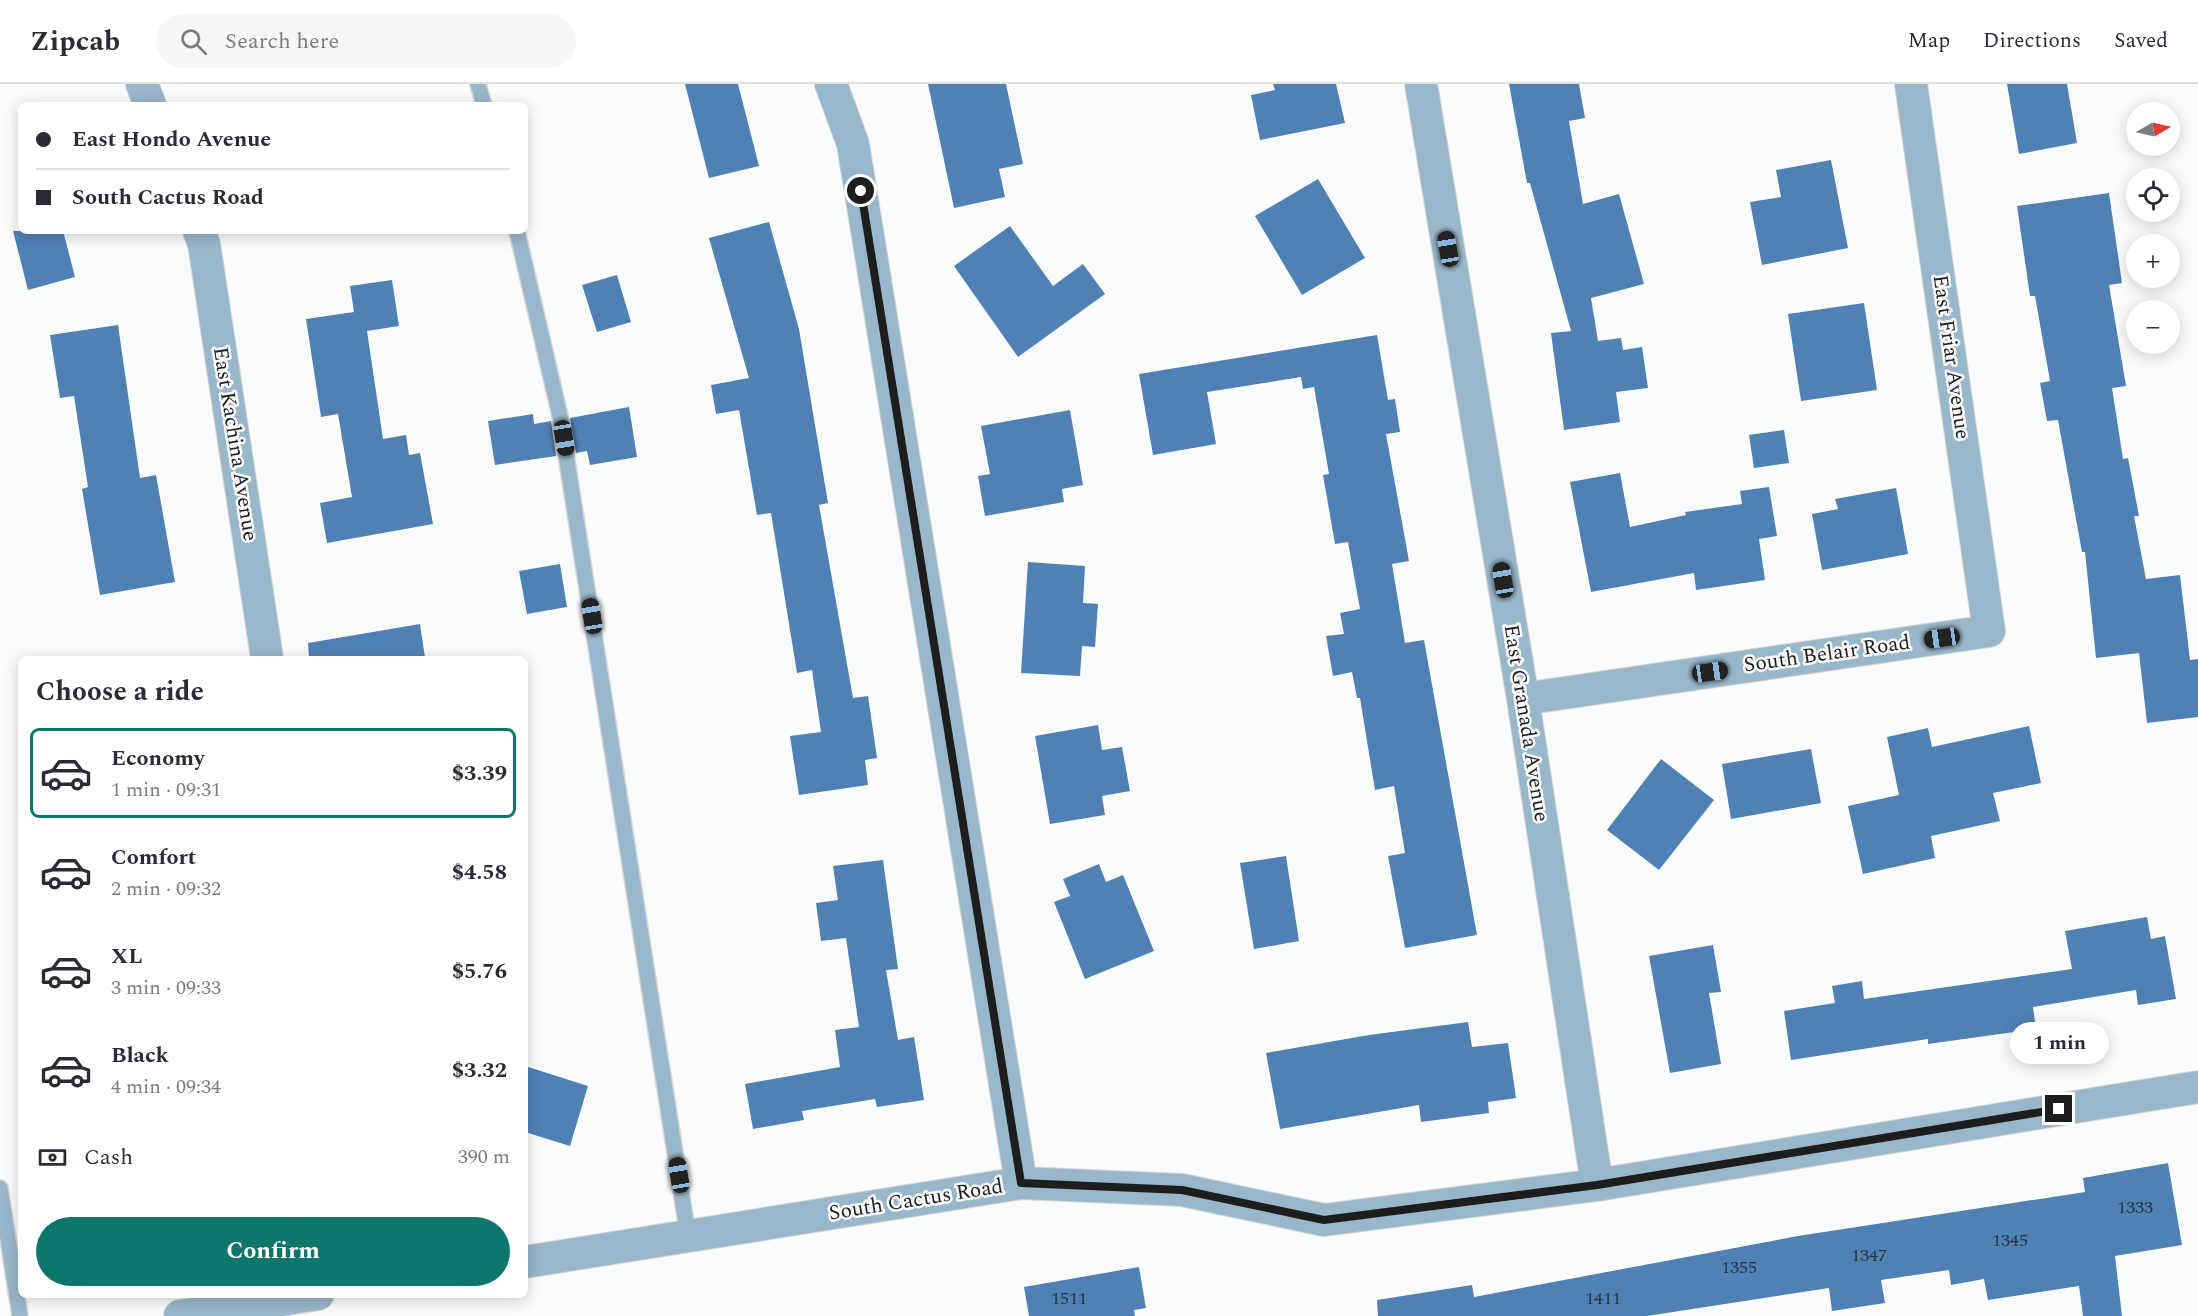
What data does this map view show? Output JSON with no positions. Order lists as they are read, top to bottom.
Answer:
{
  "streets": {
    "street": [
      "East Friar Avenue",
      "East Kachina Avenue",
      "South Belair Road",
      "East Granada Avenue",
      "South Cactus Road"
    ]
  },
  "crossings": [
    ["East Friar Avenue", "South Belair Road"],
    ["South Belair Road", "East Granada Avenue"],
    ["East Granada Avenue", "South Cactus Road"]
  ],
  "house_numbers": [
    "1333",
    "1345",
    "1347",
    "1355",
    "1511",
    "1411"
  ],
  "north": "right",
  "page": {
    "header": "Zipcab",
    "search": "Search here",
    "nav": ["Map", "Directions", "Saved"],
    "map_buttons": ["+", "−"],
    "banner": ["East Hondo Avenue", "South Cactus Road"],
    "heading": "Choose a ride",
    "list": [
      {
        "name": "Economy",
        "note": "1 min · 09:31",
        "value": "$3.39"
      },
      {
        "name": "Comfort",
        "note": "2 min · 09:32",
        "value": "$4.58"
      },
      {
        "name": "XL",
        "note": "3 min · 09:33",
        "value": "$5.76"
      },
      {
        "name": "Black",
        "note": "4 min · 09:34",
        "value": "$3.32"
      }
    ],
    "bubble": "1 min",
    "pay": ["Cash", "390 m"],
    "buttons": "Confirm"
  }
}
